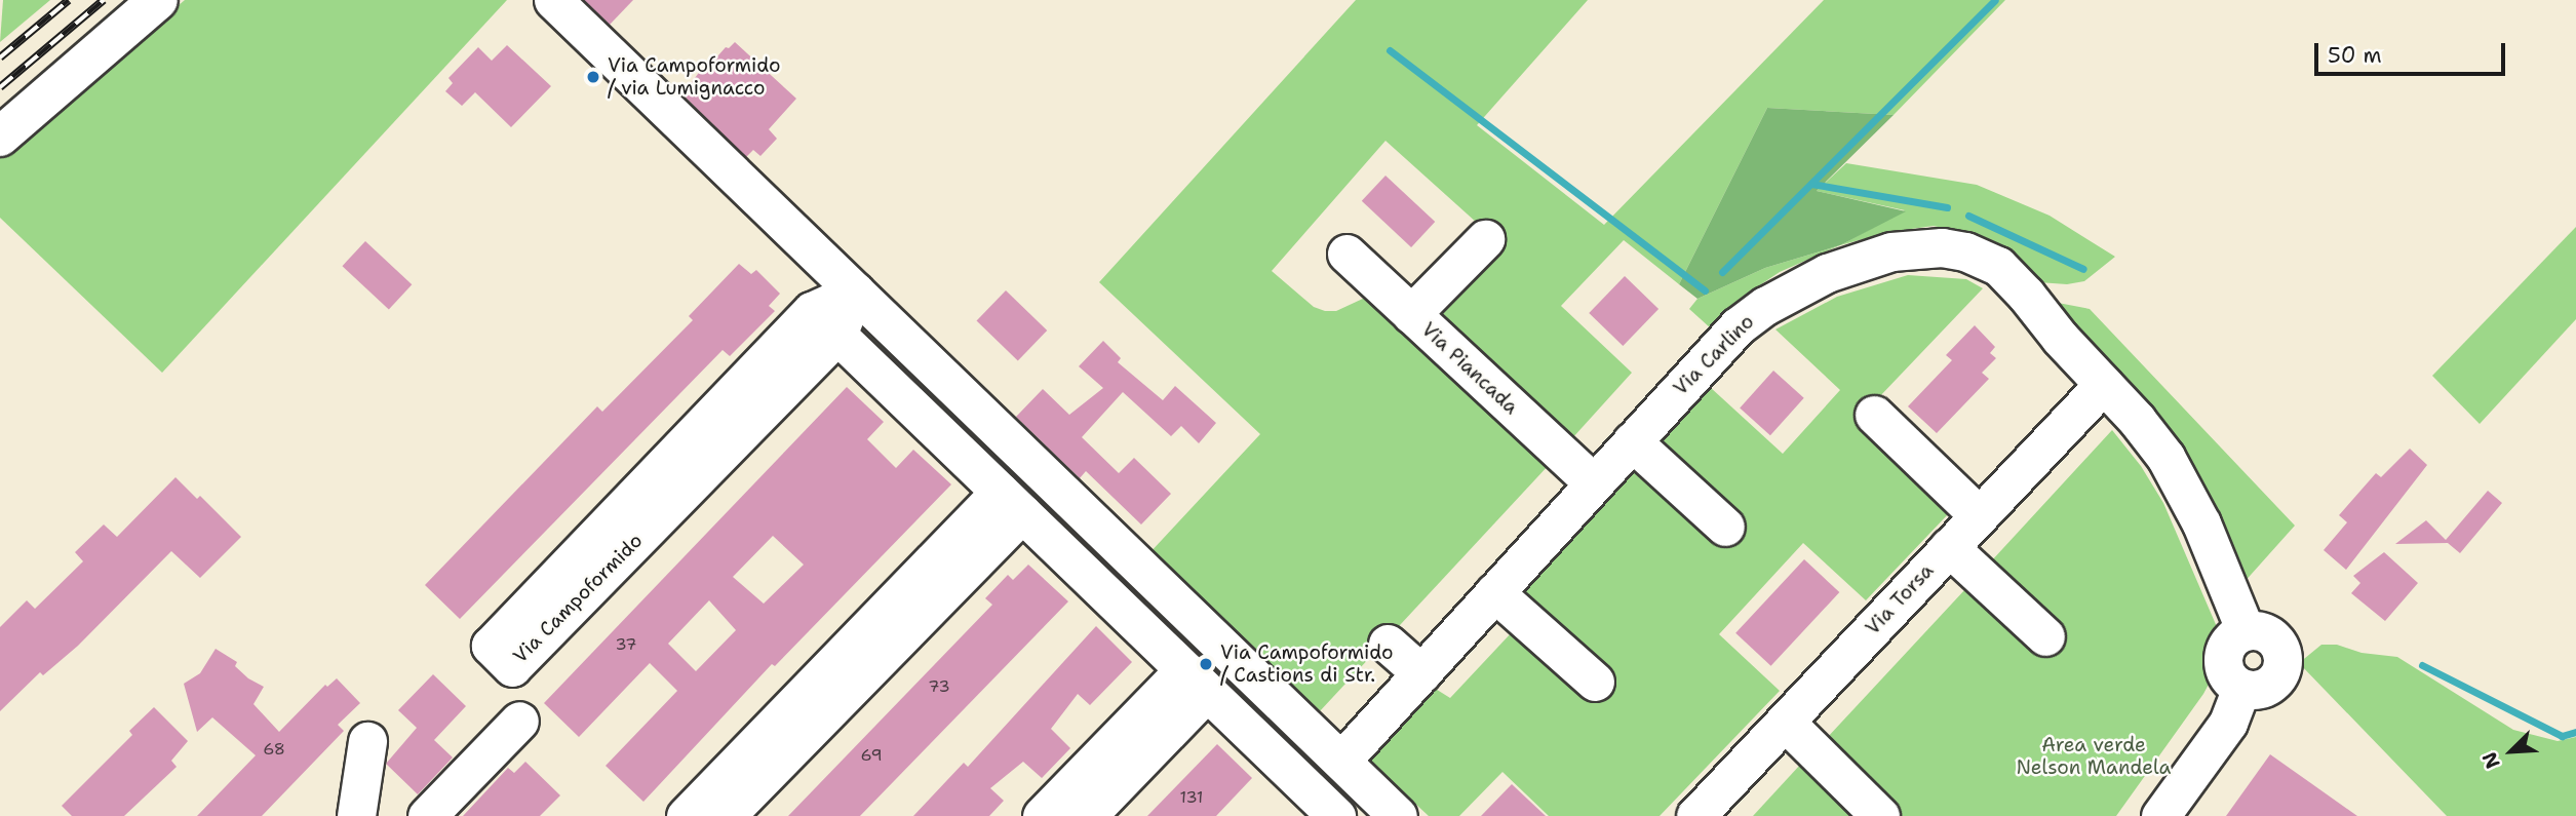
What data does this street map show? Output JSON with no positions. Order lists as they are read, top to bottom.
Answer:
{
  "streets": {
    "street": [
      "Via Carlino",
      "Via Piancada",
      "Via Campoformido",
      "Via Torsa"
    ]
  },
  "crossings": [
    ["Via Carlino", "Via Piancada"],
    ["Via Carlino", "Via Torsa"]
  ],
  "parks": ["Area verde Nelson Mandela"],
  "places": ["Via Campoformido / via Lumignacco", "Via Campoformido / Castions di Str."],
  "house_numbers": [
    "37",
    "73",
    "68",
    "69",
    "131"
  ],
  "scale_bar": "50 m",
  "north": "bottom left"
}
